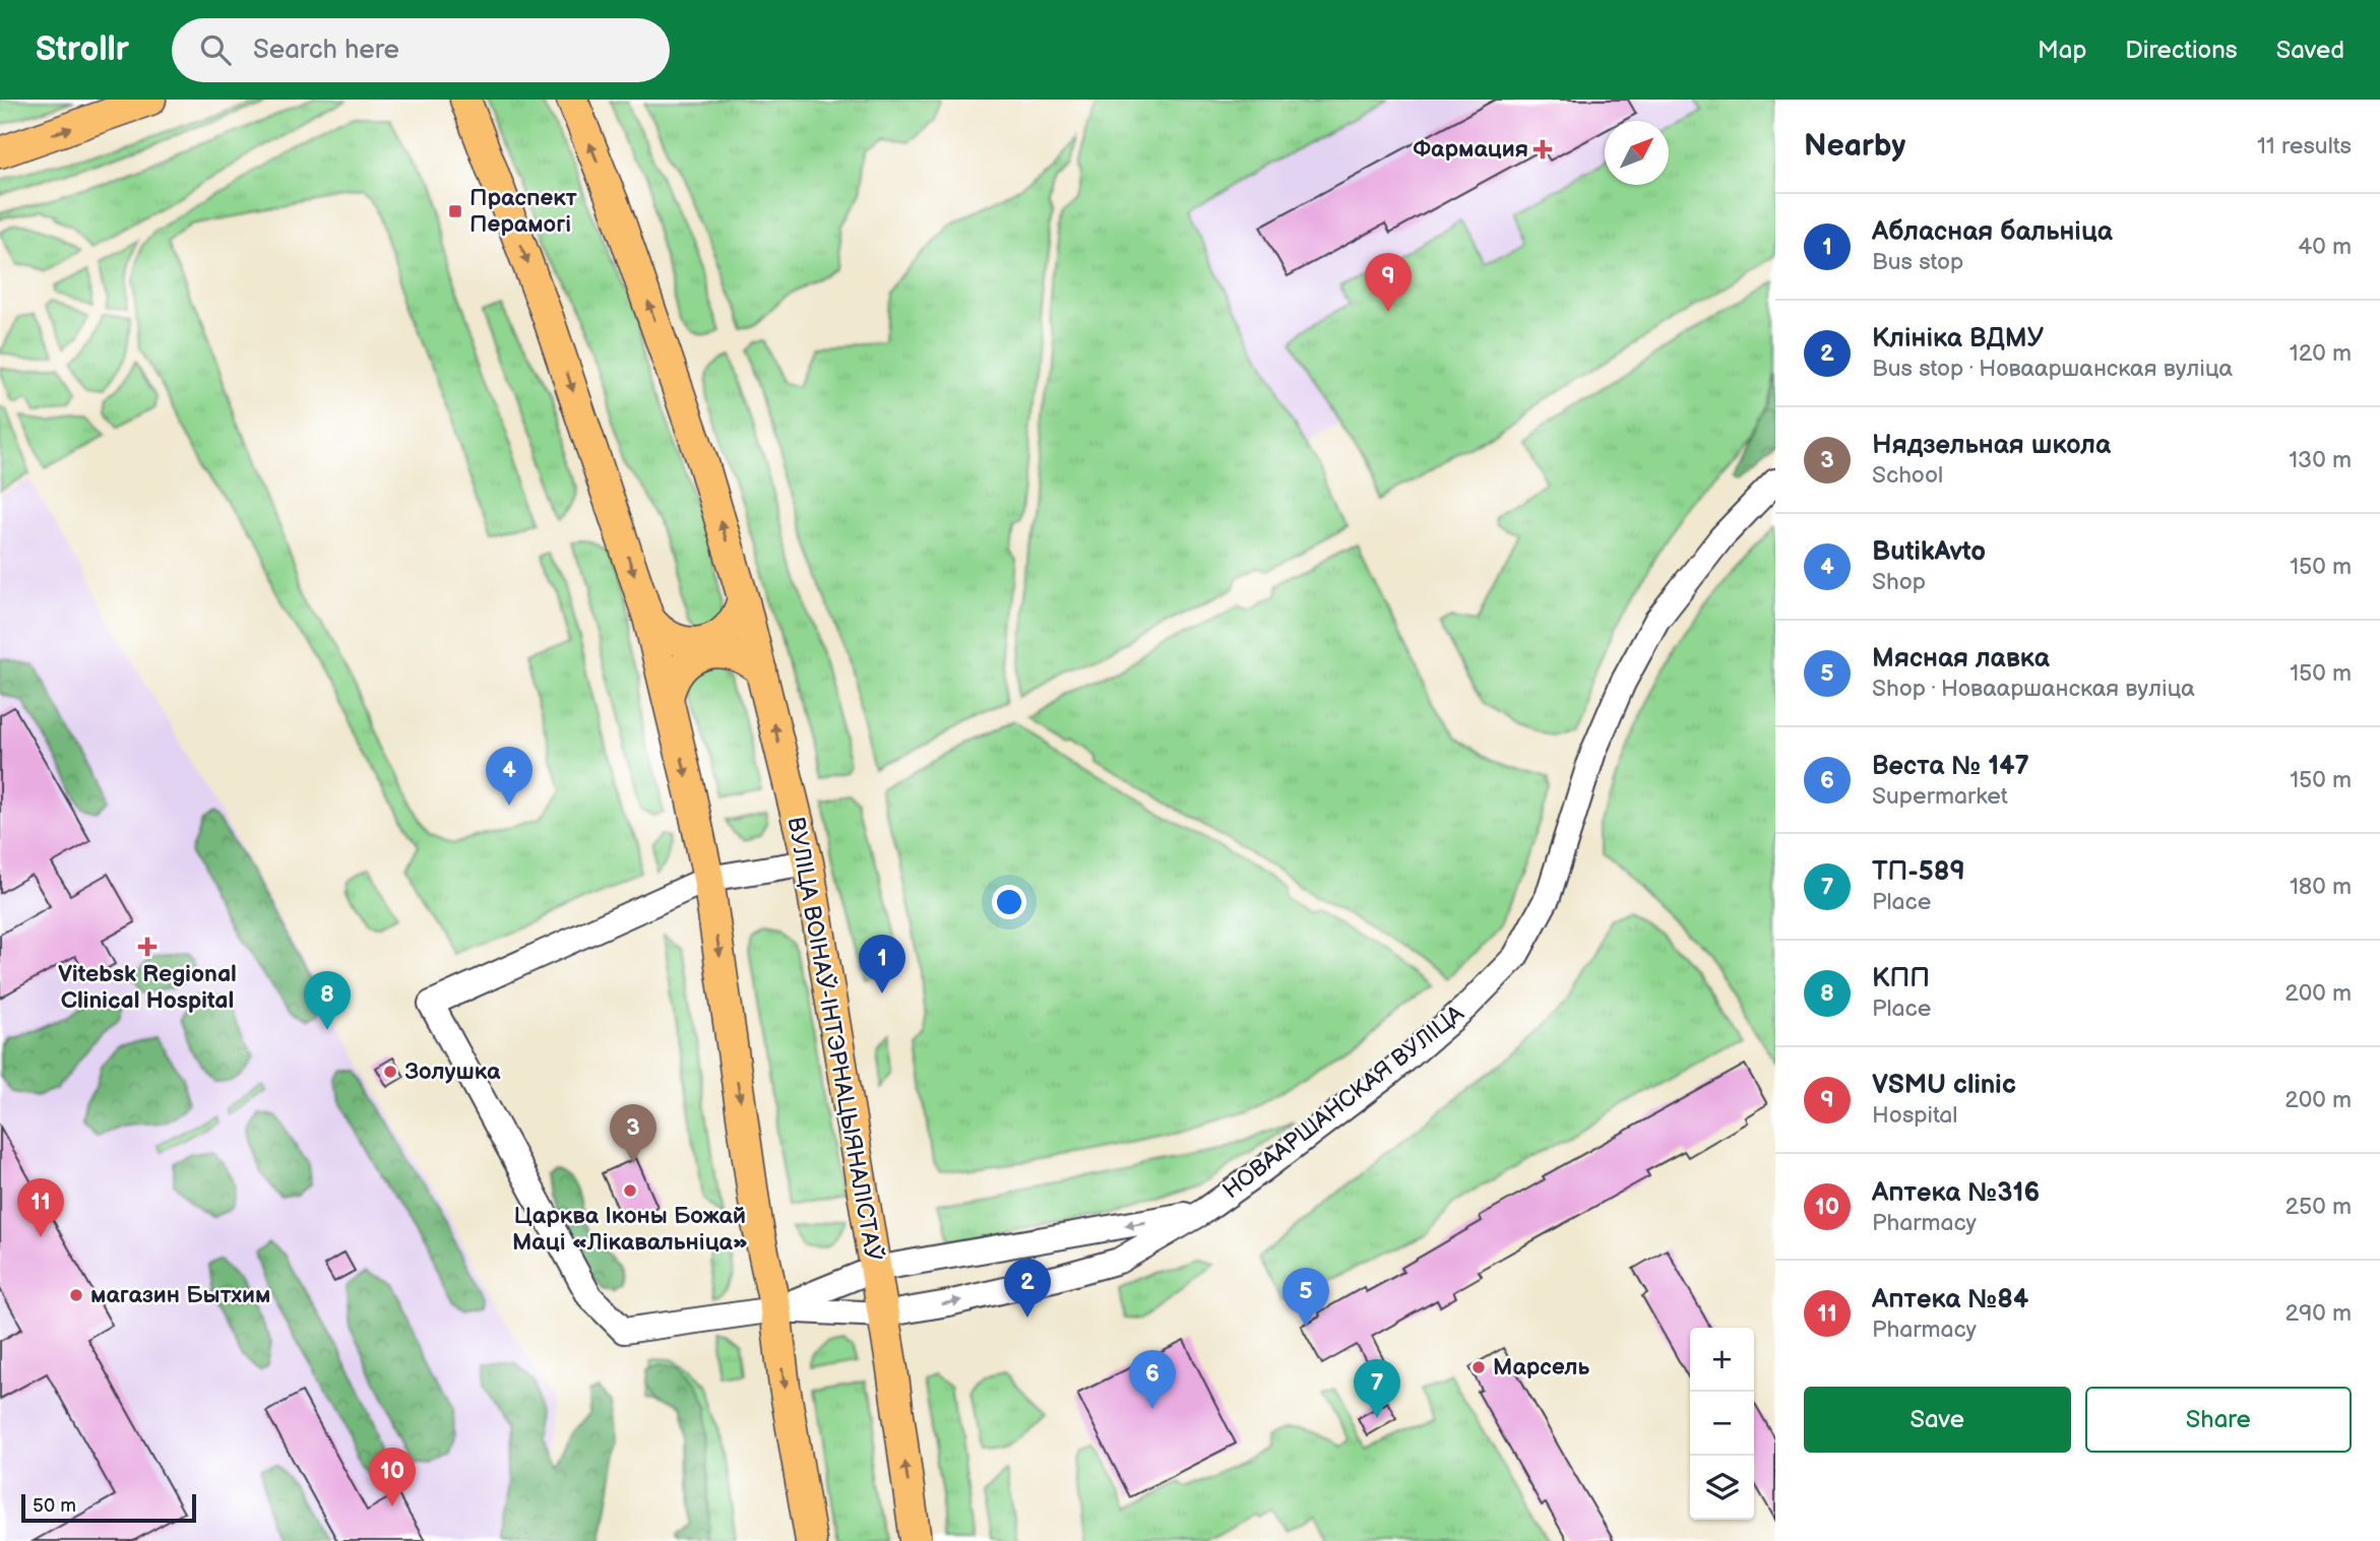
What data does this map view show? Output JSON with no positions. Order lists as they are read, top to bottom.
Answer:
{
  "streets": {
    "main road": ["ВУЛІЦА ВОІНАЎ-ІНТЭРНАЦЫЯНАЛІСТАЎ"],
    "street": ["НОВААРШАНСКАЯ ВУЛІЦА"]
  },
  "crossings": [
    ["ВУЛІЦА ВОІНАЎ-ІНТЭРНАЦЫЯНАЛІСТАЎ", "НОВААРШАНСКАЯ ВУЛІЦА"]
  ],
  "places": {
    "health": ["Фармация", "Vitebsk Regional Clinical Hospital"],
    "transit": ["Праспект Перамогі"],
    "other": [
      "Золушка",
      "Царква Іконы Божай Маці «Лікавальніца»",
      "магазин Бытхим",
      "Марсель"
    ]
  },
  "scale_bar": "50 m",
  "north": "top right",
  "page": {
    "header": "Strollr",
    "search": "Search here",
    "nav": ["Map", "Directions", "Saved"],
    "heading": ["Nearby", "11 results"],
    "list": [
      {
        "mark": "1",
        "name": "Абласная бальніца",
        "note": "Bus stop",
        "value": "40 m"
      },
      {
        "mark": "2",
        "name": "Клініка ВДМУ",
        "note": "Bus stop · Новааршанская вуліца",
        "value": "120 m"
      },
      {
        "mark": "3",
        "name": "Нядзельная школа",
        "note": "School",
        "value": "130 m"
      },
      {
        "mark": "4",
        "name": "ButikAvto",
        "note": "Shop",
        "value": "150 m"
      },
      {
        "mark": "5",
        "name": "Мясная лавка",
        "note": "Shop · Новааршанская вуліца",
        "value": "150 m"
      },
      {
        "mark": "6",
        "name": "Веста № 147",
        "note": "Supermarket",
        "value": "150 m"
      },
      {
        "mark": "7",
        "name": "ТП-589",
        "note": "Place",
        "value": "180 m"
      },
      {
        "mark": "8",
        "name": "КПП",
        "note": "Place",
        "value": "200 m"
      },
      {
        "mark": "9",
        "name": "VSMU clinic",
        "note": "Hospital",
        "value": "200 m"
      },
      {
        "mark": "10",
        "name": "Аптека №316",
        "note": "Pharmacy",
        "value": "250 m"
      },
      {
        "mark": "11",
        "name": "Аптека №84",
        "note": "Pharmacy",
        "value": "290 m"
      }
    ],
    "pins": [
      "9",
      "4",
      "1",
      "8",
      "3",
      "11",
      "2",
      "5",
      "6",
      "7",
      "10"
    ],
    "map_buttons": ["+", "−"],
    "buttons": ["Save", "Share"],
    "scale": "50 m"
  }
}
